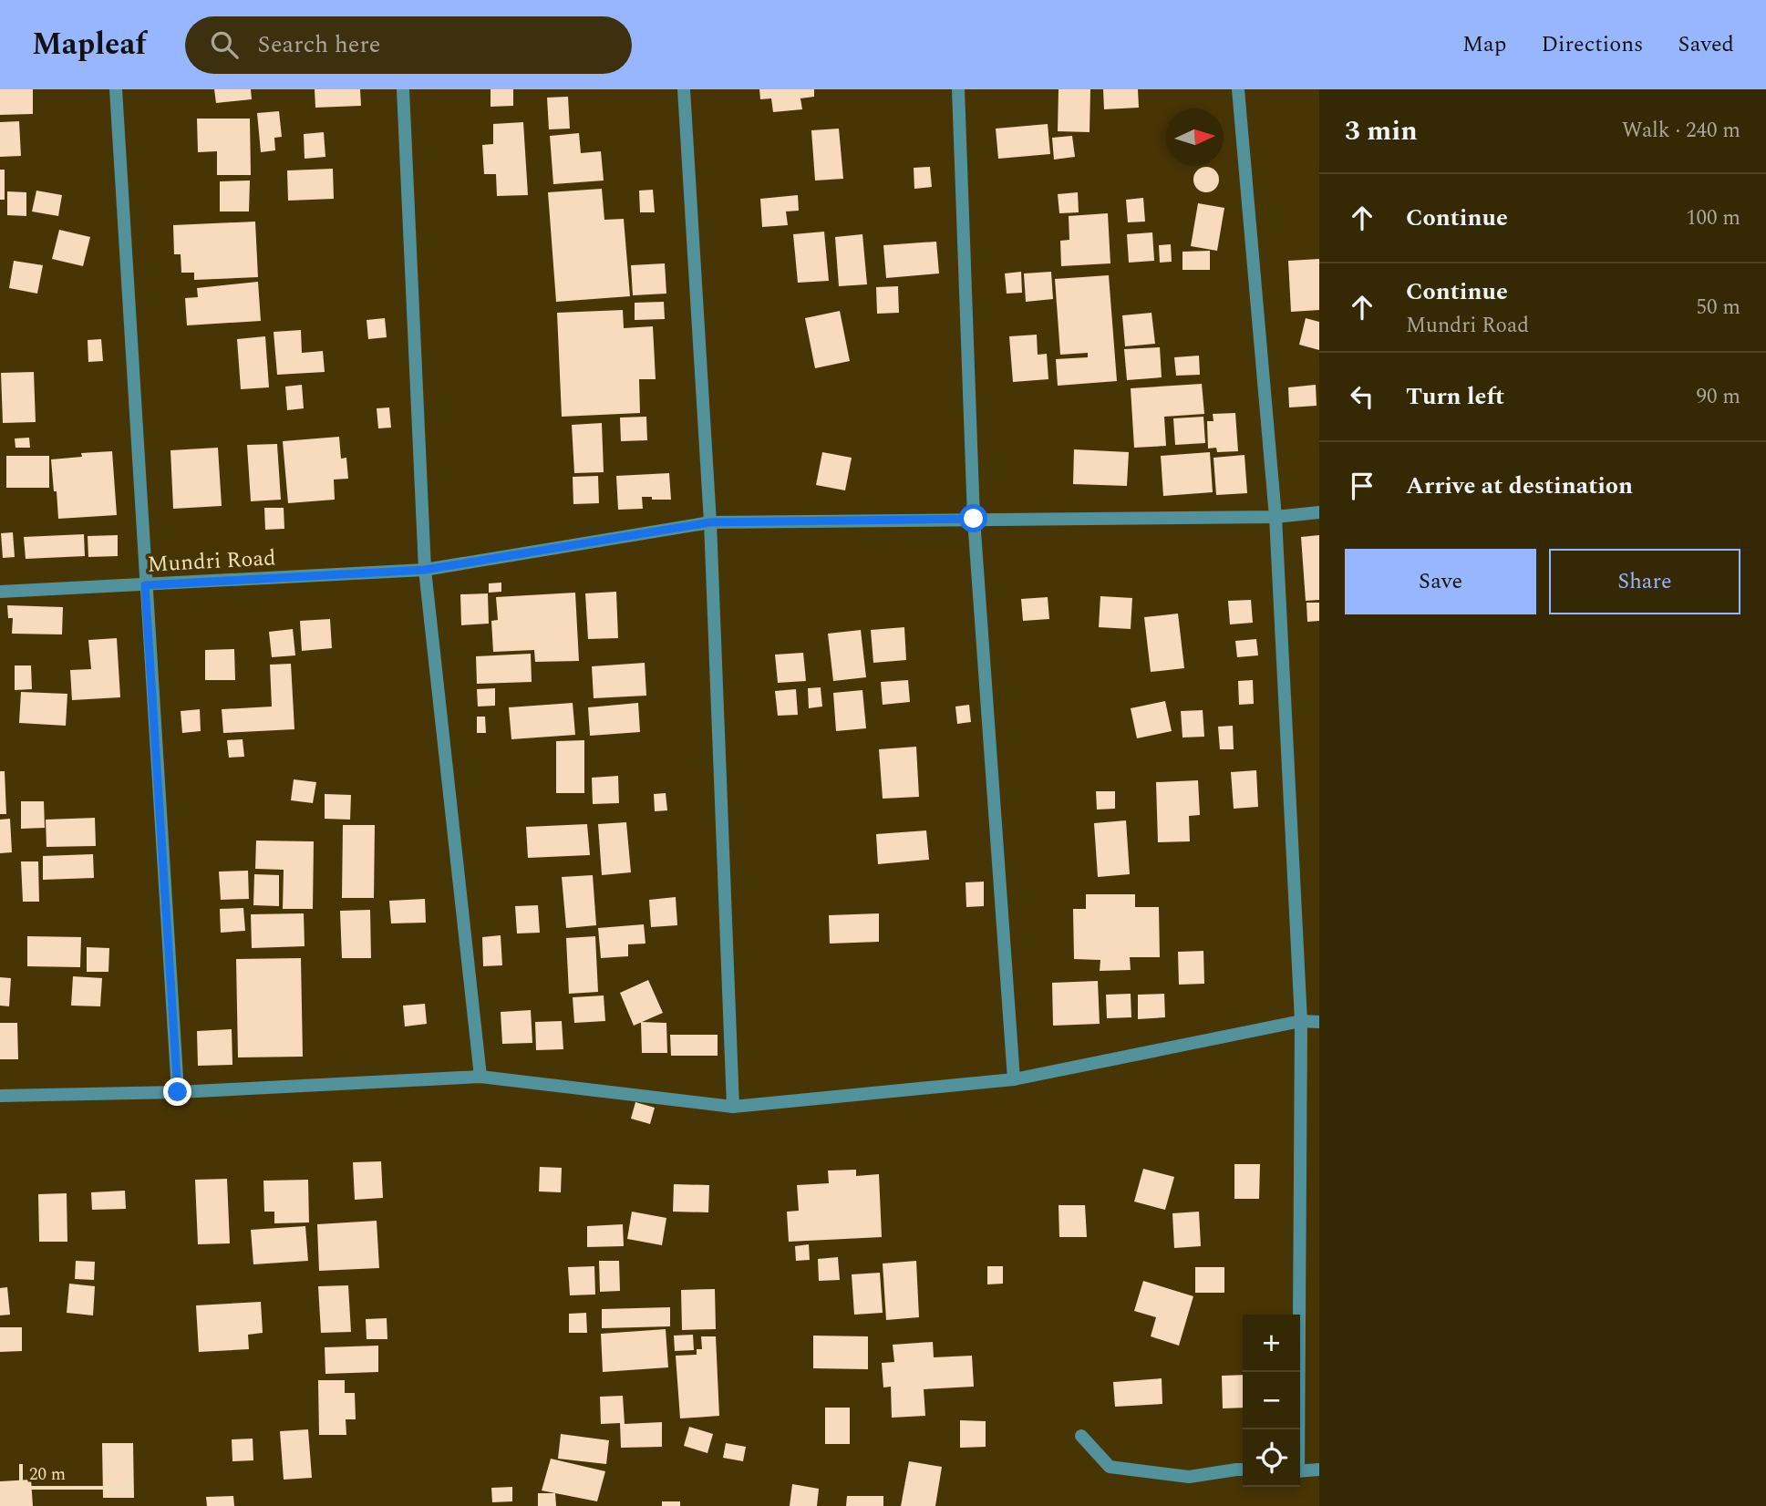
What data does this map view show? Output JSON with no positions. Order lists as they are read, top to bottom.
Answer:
{
  "streets": {
    "street": ["Mundri Road"]
  },
  "scale_bar": "20 m",
  "north": "right",
  "page": {
    "header": "Mapleaf",
    "search": "Search here",
    "nav": ["Map", "Directions", "Saved"],
    "heading": ["3 min", "Walk · 240 m"],
    "list": [
      ["Continue", "100 m"],
      ["Continue", "Mundri Road", "50 m"],
      ["Turn left", "90 m"],
      "Arrive at destination"
    ],
    "buttons": ["Save", "Share"],
    "map_buttons": ["+", "−"],
    "scale": "20 m"
  }
}
